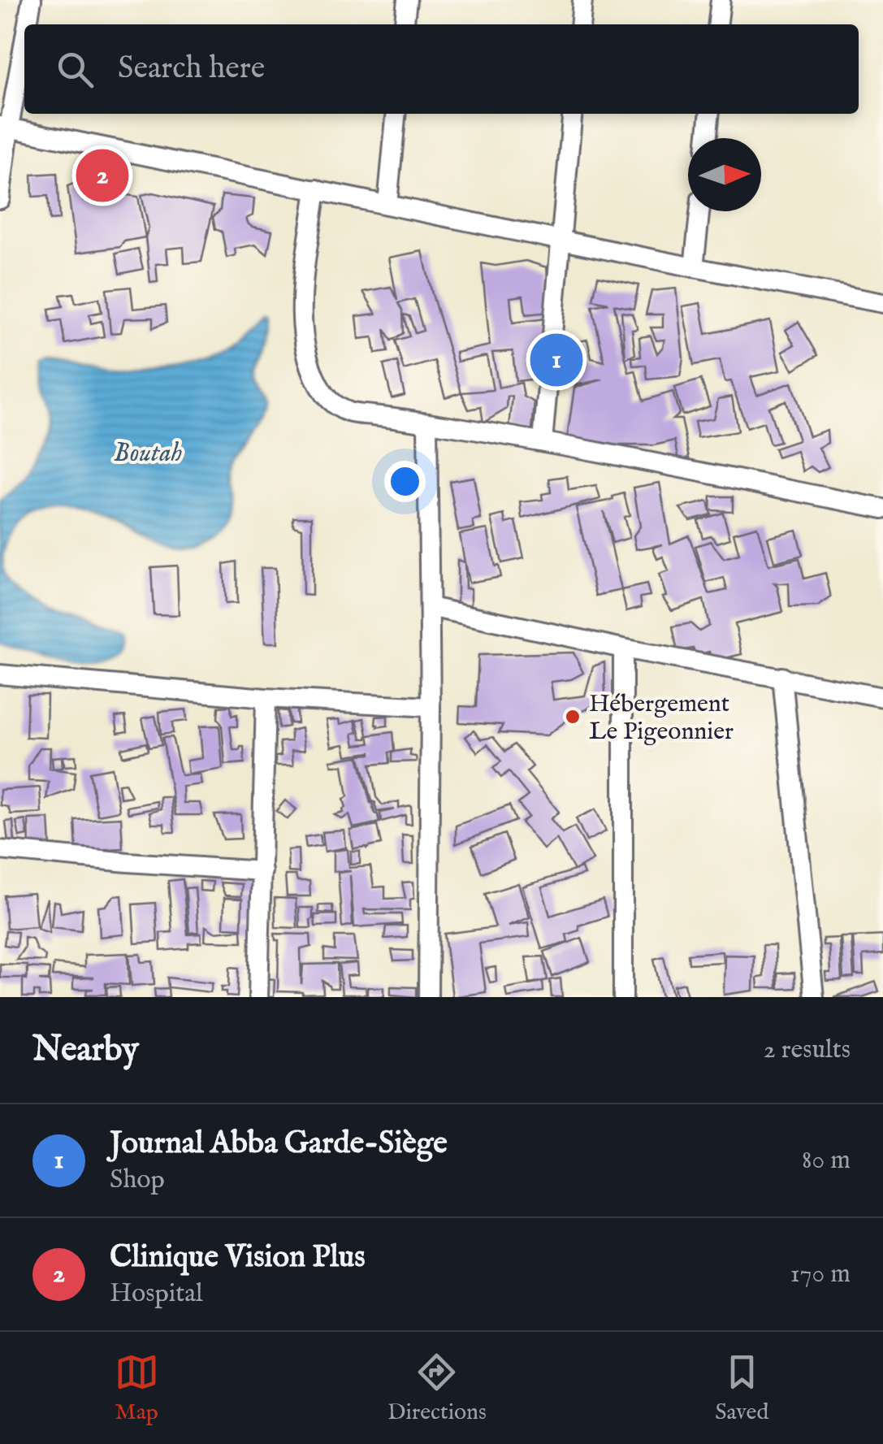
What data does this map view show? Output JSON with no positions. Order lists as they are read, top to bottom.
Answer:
{
  "water": ["Boutah"],
  "places": ["Hébergement Le Pigeonnier"],
  "north": "right",
  "page": {
    "search": "Search here",
    "pins": ["2", "1"],
    "heading": ["Nearby", "2 results"],
    "list": [
      {
        "mark": "1",
        "name": "Journal Abba Garde-Siège",
        "note": "Shop",
        "value": "80 m"
      },
      {
        "mark": "2",
        "name": "Clinique Vision Plus",
        "note": "Hospital",
        "value": "170 m"
      }
    ],
    "nav": ["Map", "Directions", "Saved"]
  }
}
